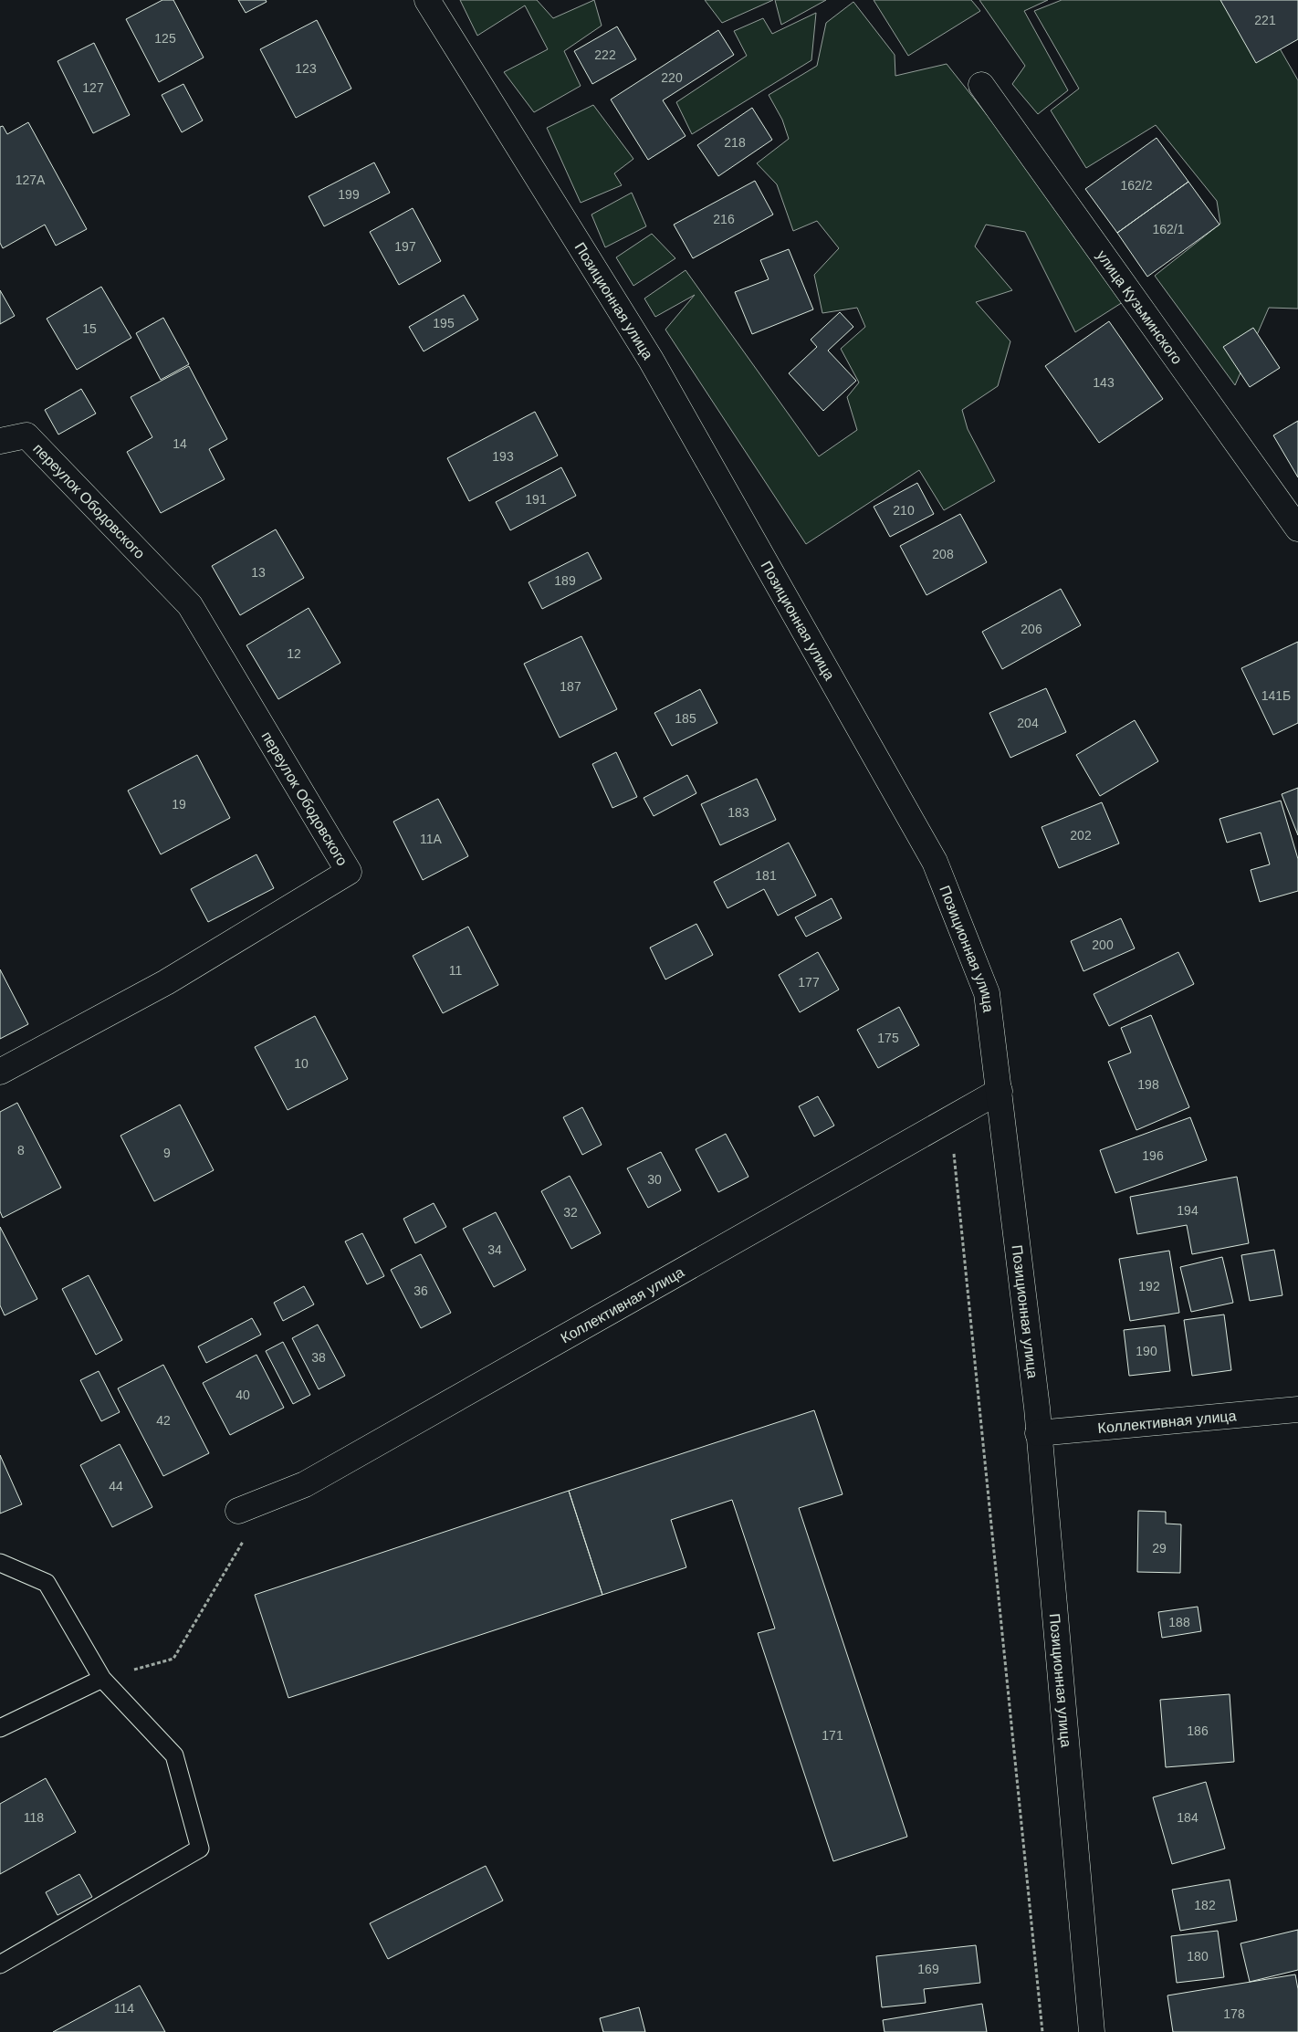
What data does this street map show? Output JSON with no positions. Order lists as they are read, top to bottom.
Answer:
{
  "streets": {
    "street": [
      "Позиционная улица",
      "улица Кузьминского",
      "переулок Ободовского",
      "Коллективная улица"
    ]
  },
  "crossings": [
    ["Позиционная улица", "Коллективная улица"]
  ],
  "house_numbers": [
    "221",
    "125",
    "222",
    "123",
    "220",
    "127",
    "218",
    "127А",
    "162/2",
    "199",
    "216",
    "162/1",
    "197",
    "195",
    "15",
    "143",
    "14",
    "193",
    "191",
    "210",
    "208",
    "13",
    "189",
    "206",
    "12",
    "187",
    "141Б",
    "185",
    "204",
    "19",
    "183",
    "202",
    "11А",
    "181",
    "200",
    "11",
    "177",
    "175",
    "10",
    "198",
    "8",
    "9",
    "196",
    "30",
    "194",
    "32",
    "34",
    "192",
    "36",
    "190",
    "38",
    "40",
    "42",
    "44",
    "29",
    "188",
    "186",
    "171",
    "118",
    "184",
    "182",
    "180",
    "169",
    "114",
    "178"
  ]
}
